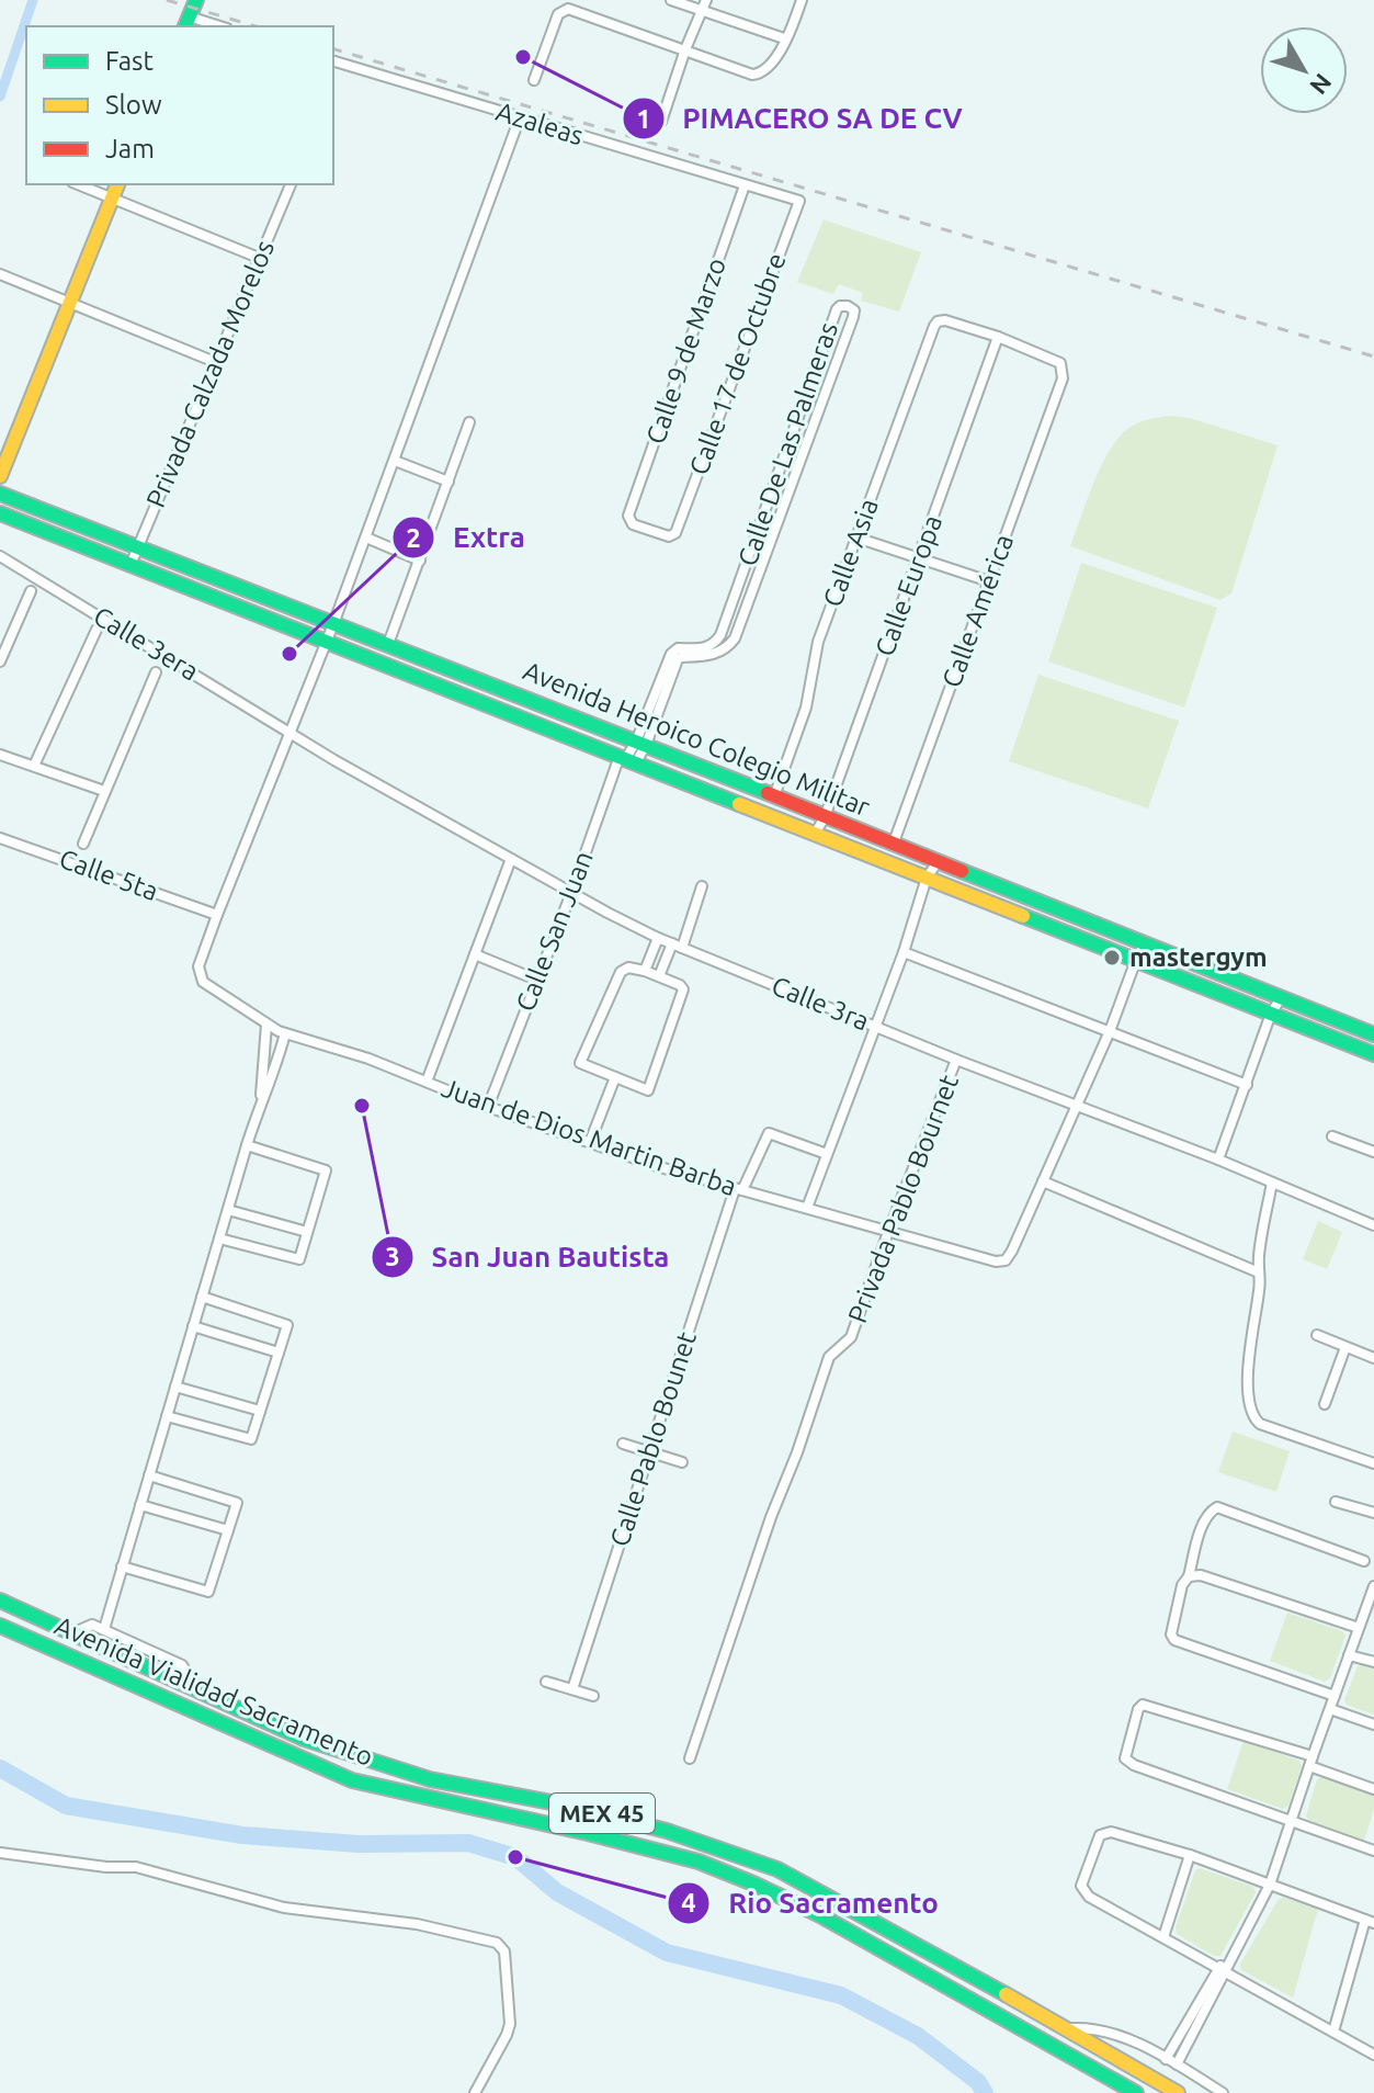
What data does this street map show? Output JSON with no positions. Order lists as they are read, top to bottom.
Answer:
{
  "streets": {
    "main road": ["Avenida Heroico Colegio Militar", "Avenida Vialidad Sacramento", "MEX 45"],
    "street": [
      "Azaleas",
      "Calle 9 de Marzo",
      "Calle 17 de Octubre",
      "Privada Calzada Morelos",
      "Calle De Las Palmeras",
      "Calle Asia",
      "Calle Europa",
      "Calle América",
      "Calle 3era",
      "Calle 5ta",
      "Calle San Juan",
      "Calle 3ra",
      "Juan de Dios Martin Barba",
      "Privada Pablo Bournet",
      "Calle Pablo Bounet"
    ]
  },
  "crossings": [
    ["Azaleas", "Calle 9 de Marzo"],
    ["Azaleas", "Calle 17 de Octubre"],
    ["Calle 9 de Marzo", "Calle 17 de Octubre"],
    ["Privada Calzada Morelos", "Avenida Heroico Colegio Militar"],
    ["Calle Asia", "Calle Europa"],
    ["Calle Asia", "Calle América"],
    ["Calle Asia", "Avenida Heroico Colegio Militar"],
    ["Calle Europa", "Calle América"],
    ["Calle Europa", "Avenida Heroico Colegio Militar"],
    ["Calle América", "Avenida Heroico Colegio Militar"],
    ["Calle 3era", "Calle 3ra"],
    ["Avenida Heroico Colegio Militar", "Calle San Juan"],
    ["Calle 5ta", "Juan de Dios Martin Barba"],
    ["Calle San Juan", "Calle 3ra"],
    ["Calle San Juan", "Juan de Dios Martin Barba"],
    ["Calle 3ra", "Privada Pablo Bournet"],
    ["Juan de Dios Martin Barba", "Privada Pablo Bournet"],
    ["Juan de Dios Martin Barba", "Calle Pablo Bounet"]
  ],
  "places": [
    "PIMACERO SA DE CV",
    "Extra",
    "mastergym",
    "San Juan Bautista",
    "Rio Sacramento"
  ],
  "legend": ["Fast", "Slow", "Jam"],
  "north": "bottom right"
}
